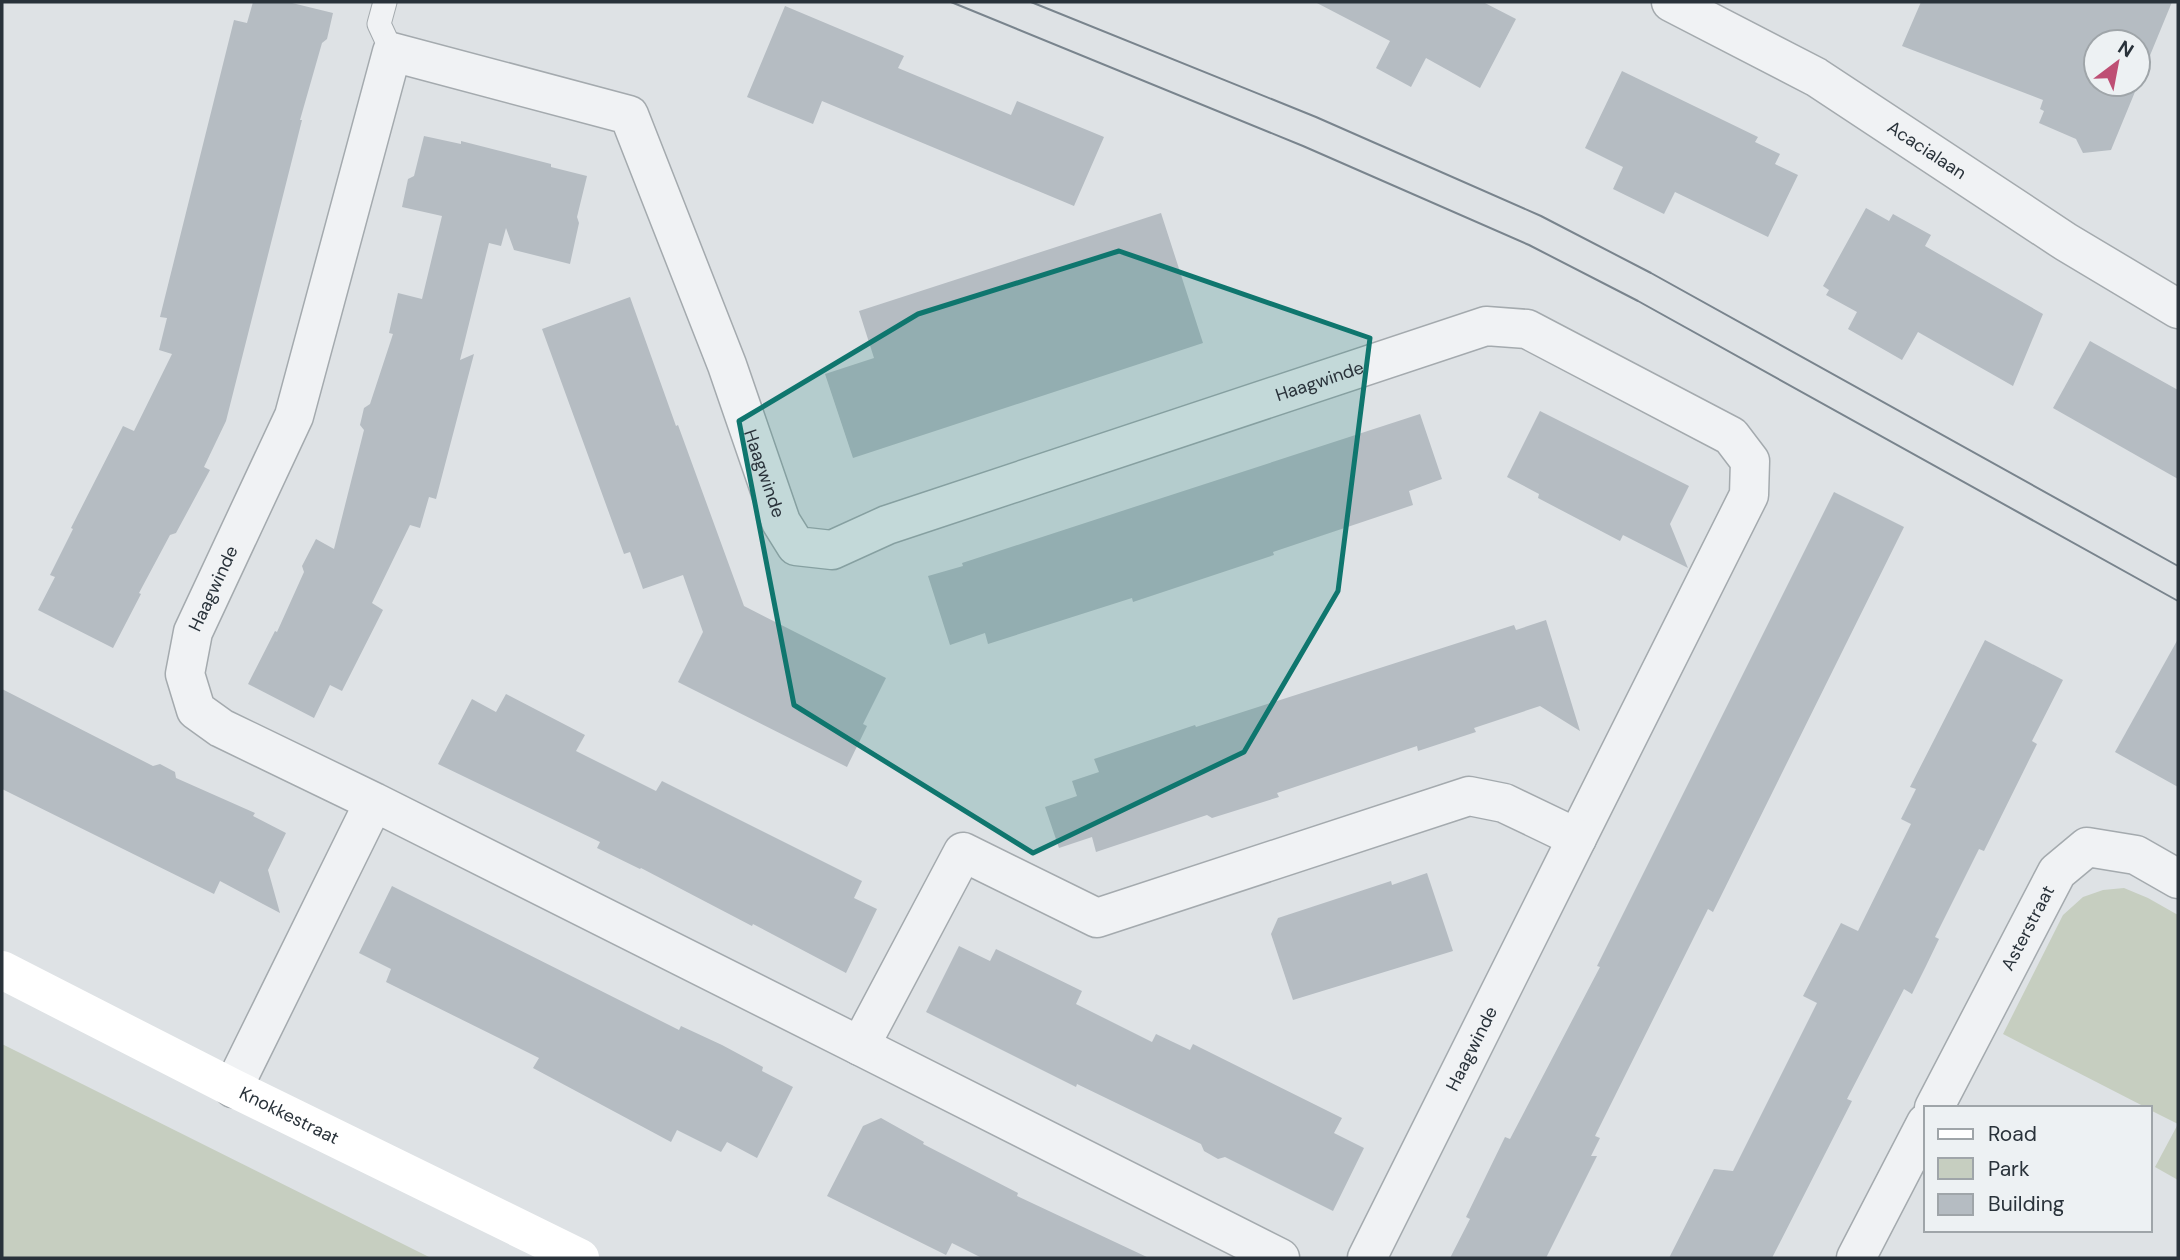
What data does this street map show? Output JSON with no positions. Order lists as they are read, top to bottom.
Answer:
{
  "streets": {
    "street": [
      "Acacialaan",
      "Haagwinde",
      "Asterstraat",
      "Knokkestraat"
    ]
  },
  "legend": ["Road", "Park", "Building"],
  "north": "top right"
}
